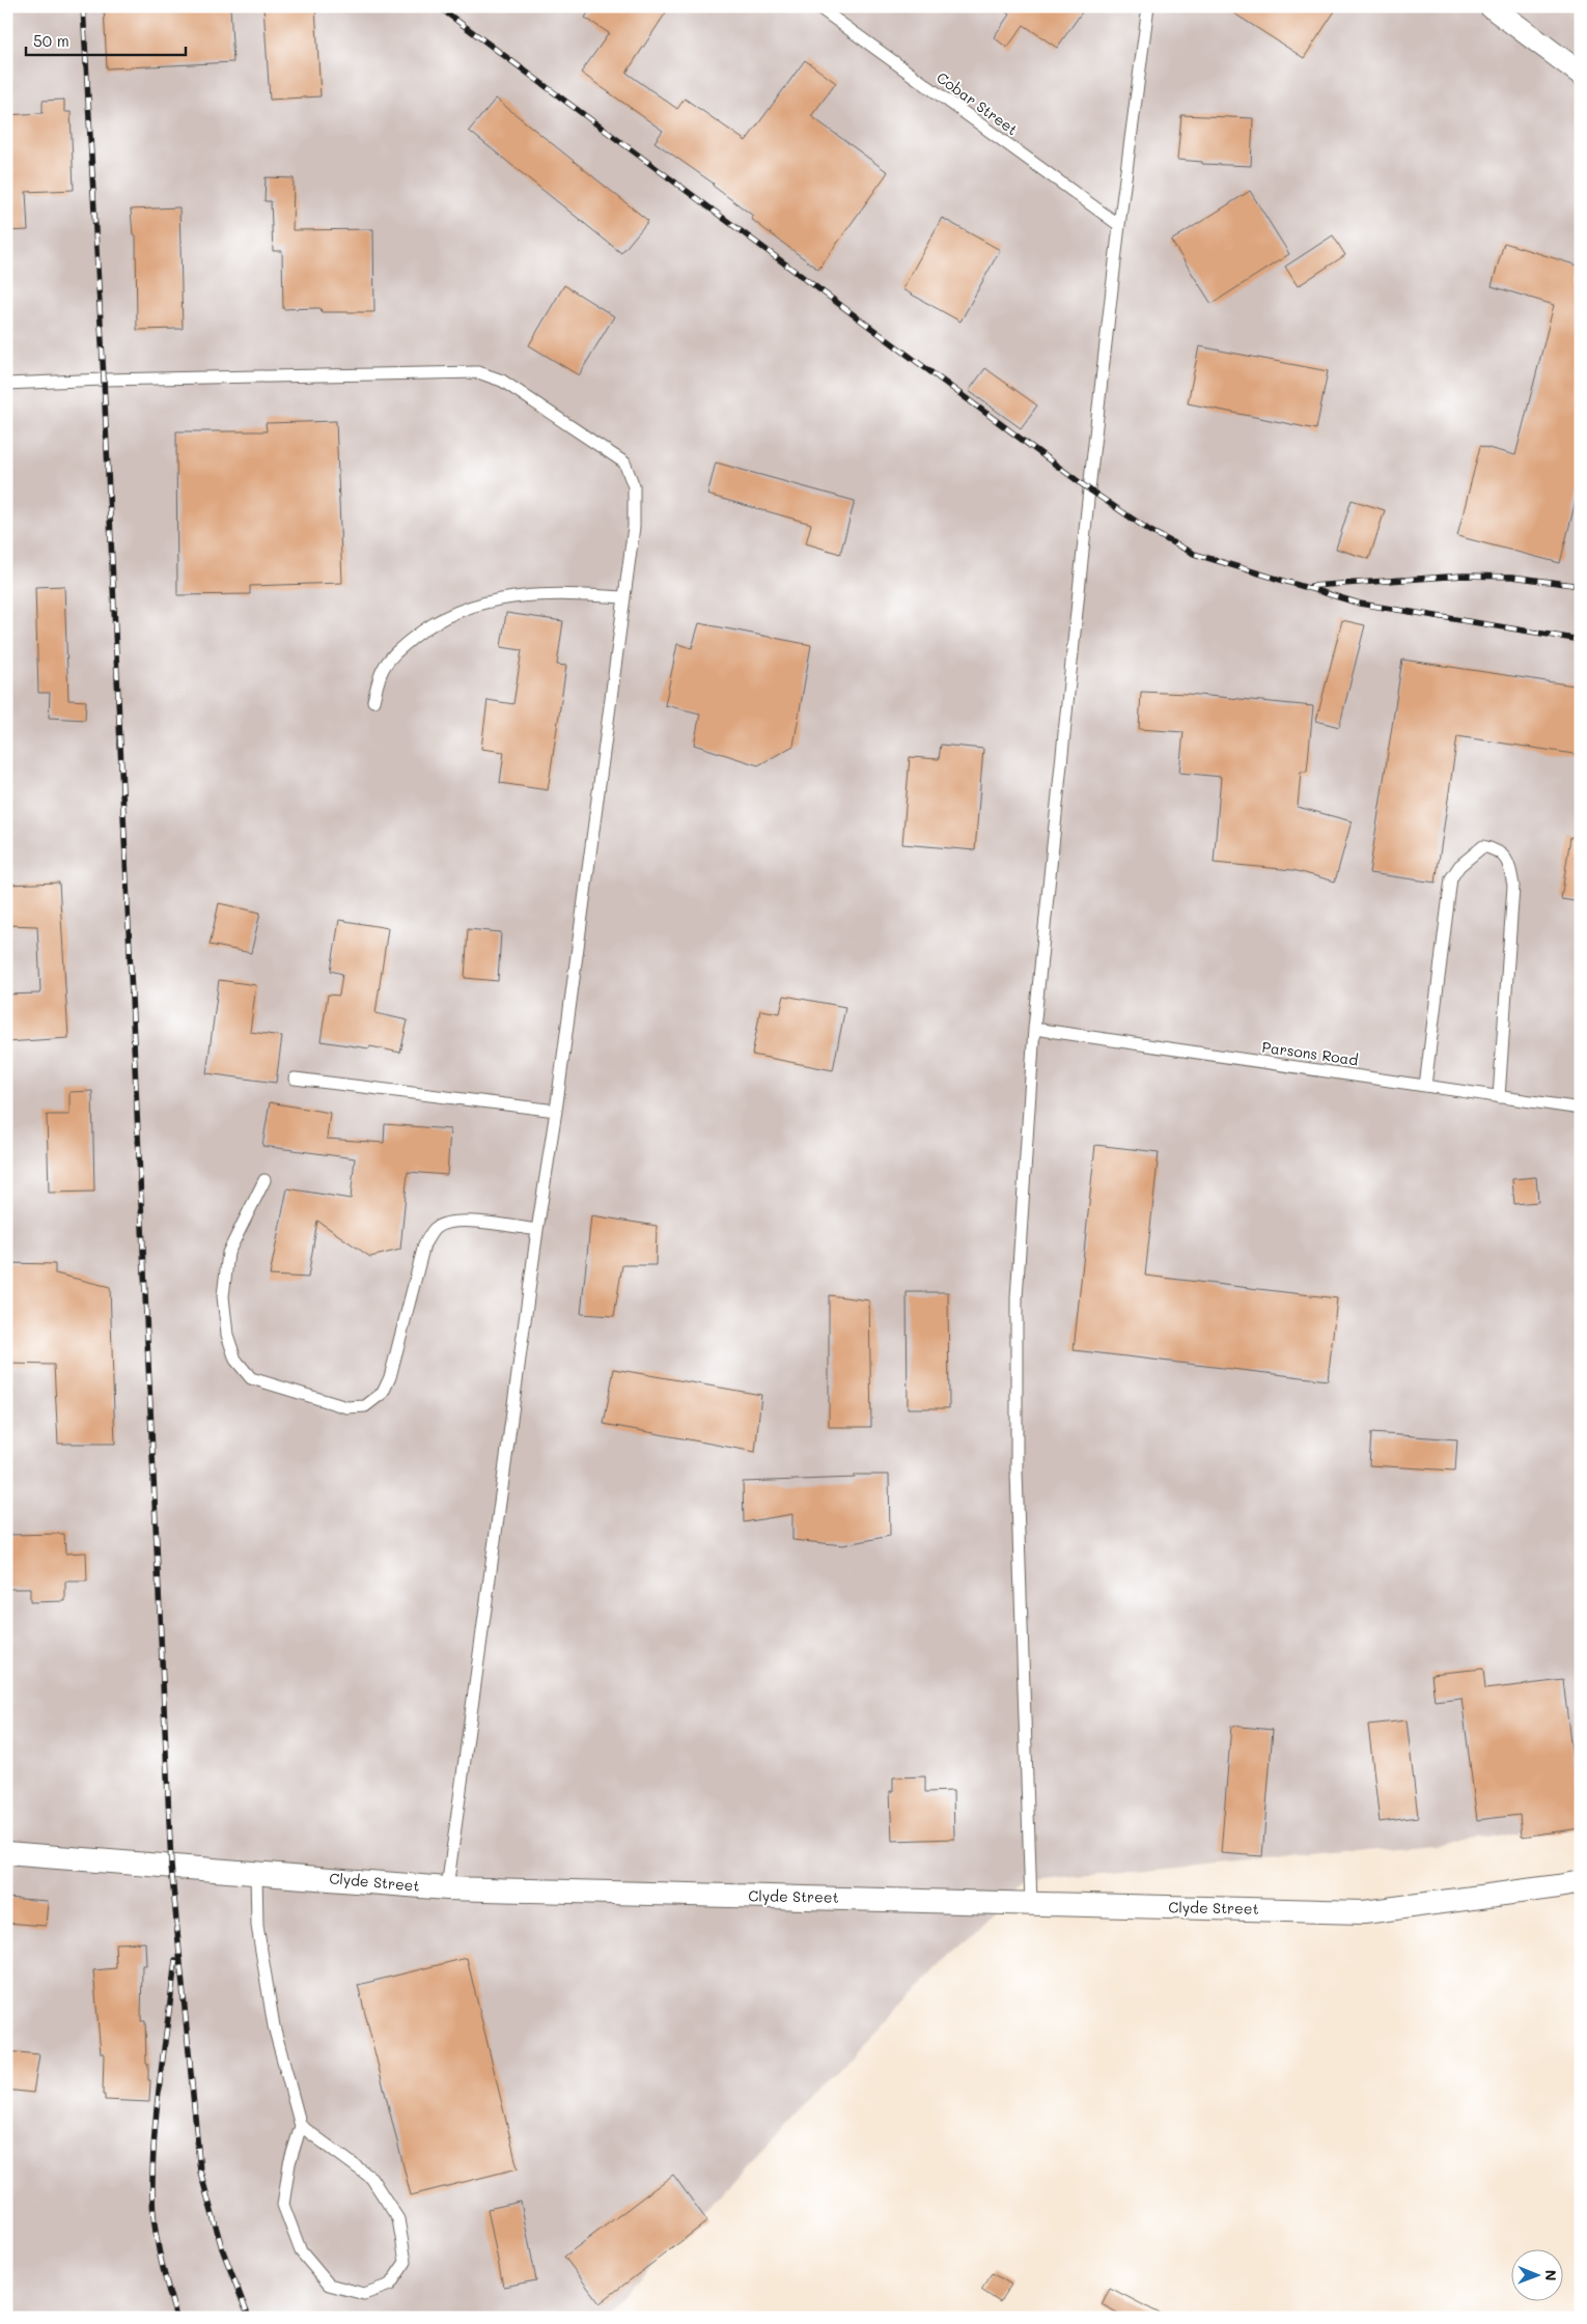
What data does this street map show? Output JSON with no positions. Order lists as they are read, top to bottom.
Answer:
{
  "streets": {
    "street": ["Clyde Street"],
    "lane": ["Cobar Street", "Parsons Road"]
  },
  "scale_bar": "50 m",
  "north": "right"
}
